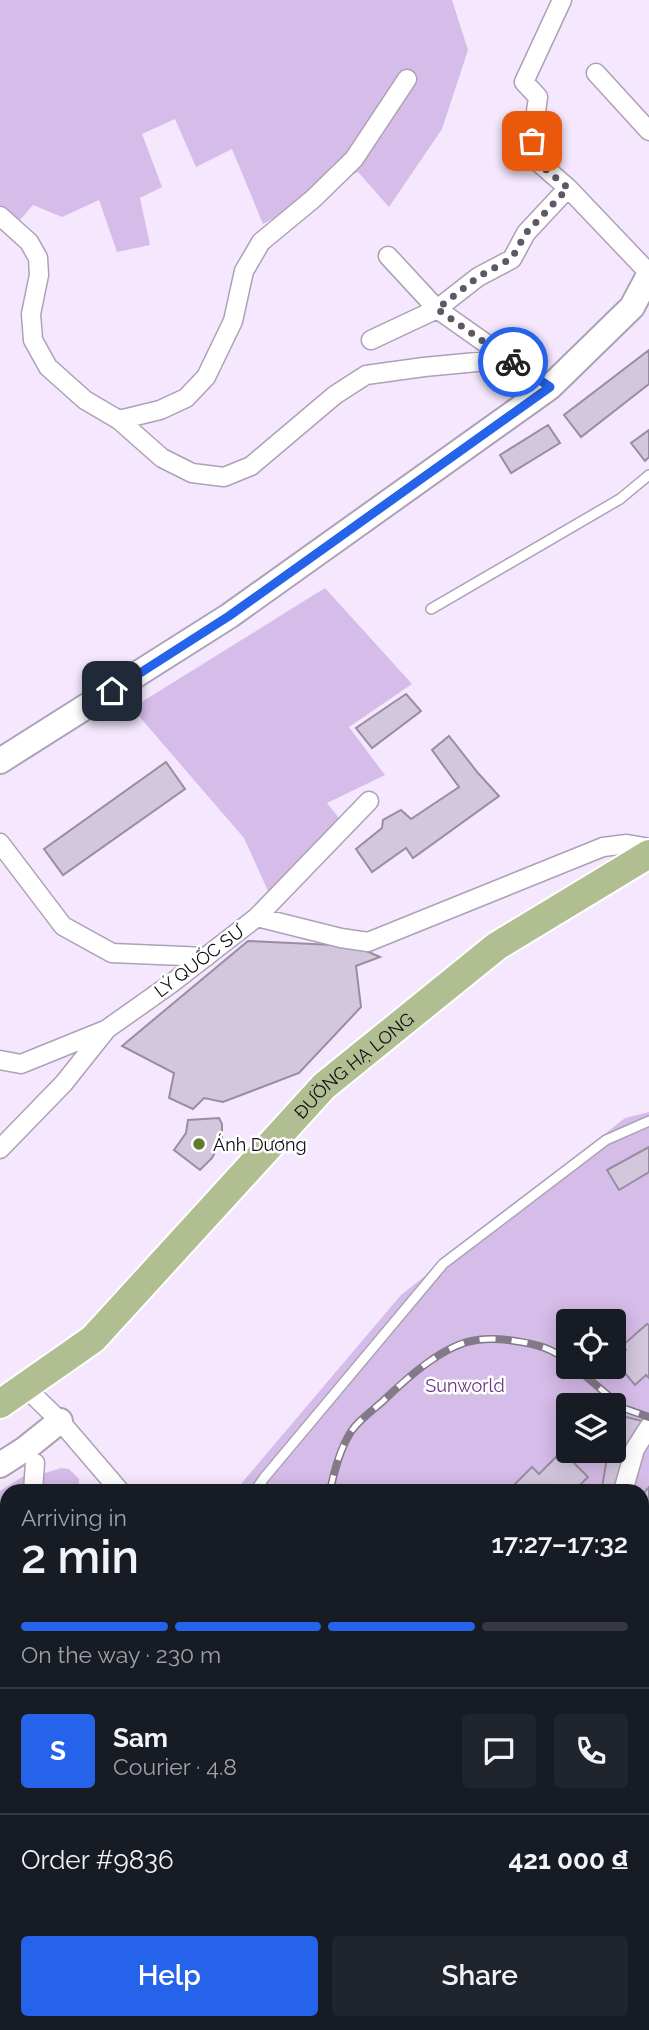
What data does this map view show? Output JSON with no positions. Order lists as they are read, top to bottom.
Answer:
{
  "streets": {
    "main road": ["ĐƯỜNG HẠ LONG"],
    "street": ["LÝ QUỐC SƯ"]
  },
  "parks": ["Sunworld"],
  "places": ["Ánh Dương"],
  "page": {
    "heading": ["2 min", "Arriving in", "17:27–17:32"],
    "panel": [
      "Sam",
      "Courier · 4.8",
      "Order #9836",
      "421 000 ₫"
    ],
    "bar": "On the way · 230 m",
    "round": "S",
    "buttons": ["Help", "Share"]
  }
}
